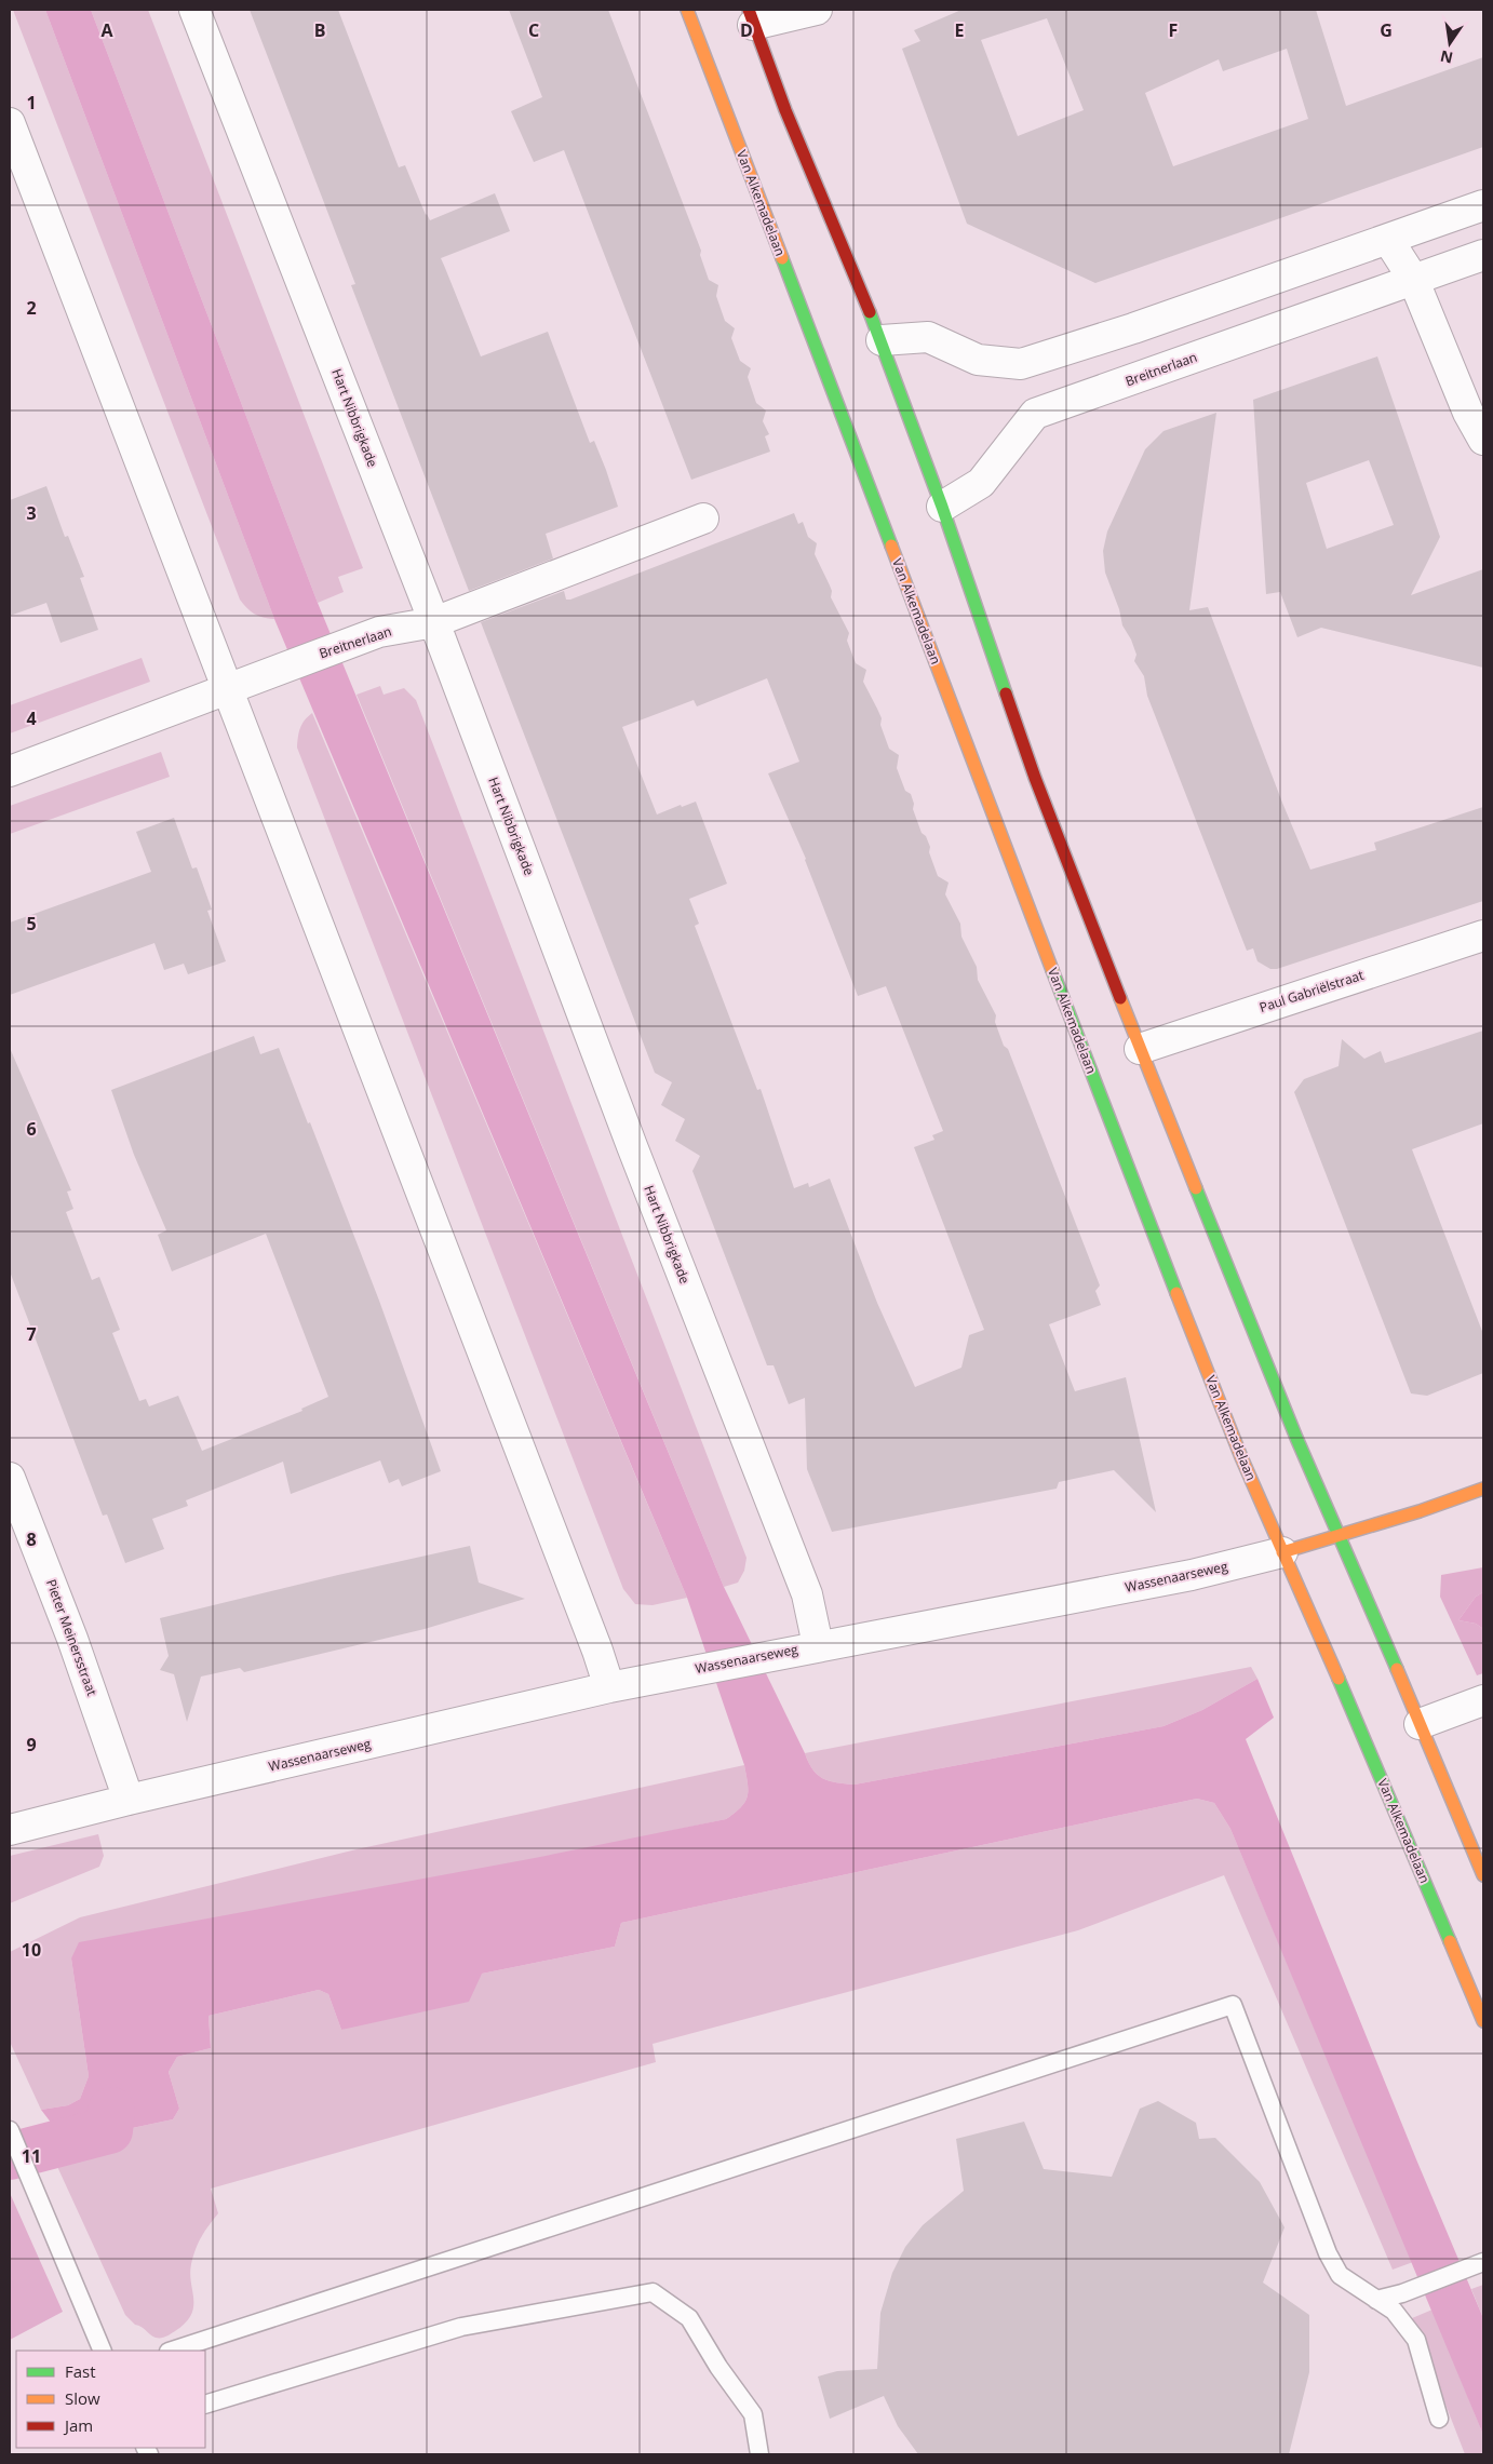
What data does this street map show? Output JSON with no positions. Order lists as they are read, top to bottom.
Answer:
{
  "streets": {
    "main road": ["Van Alkemadelaan", "Wassenaarseweg"],
    "street": [
      "Breitnerlaan",
      "Hart Nibbrigkade",
      "Paul Gabriëlstraat",
      "Pieter Meinersstraat"
    ]
  },
  "crossings": [
    ["Van Alkemadelaan", "Wassenaarseweg"],
    ["Breitnerlaan", "Hart Nibbrigkade"],
    ["Hart Nibbrigkade", "Wassenaarseweg"],
    ["Wassenaarseweg", "Pieter Meinersstraat"]
  ],
  "legend": ["Fast", "Slow", "Jam"],
  "north": "bottom",
  "grid": {
    "columns": [
      "A",
      "B",
      "C",
      "D",
      "E",
      "F",
      "G"
    ],
    "rows": [
      "1",
      "2",
      "3",
      "4",
      "5",
      "6",
      "7",
      "8",
      "9",
      "10",
      "11"
    ]
  }
}
